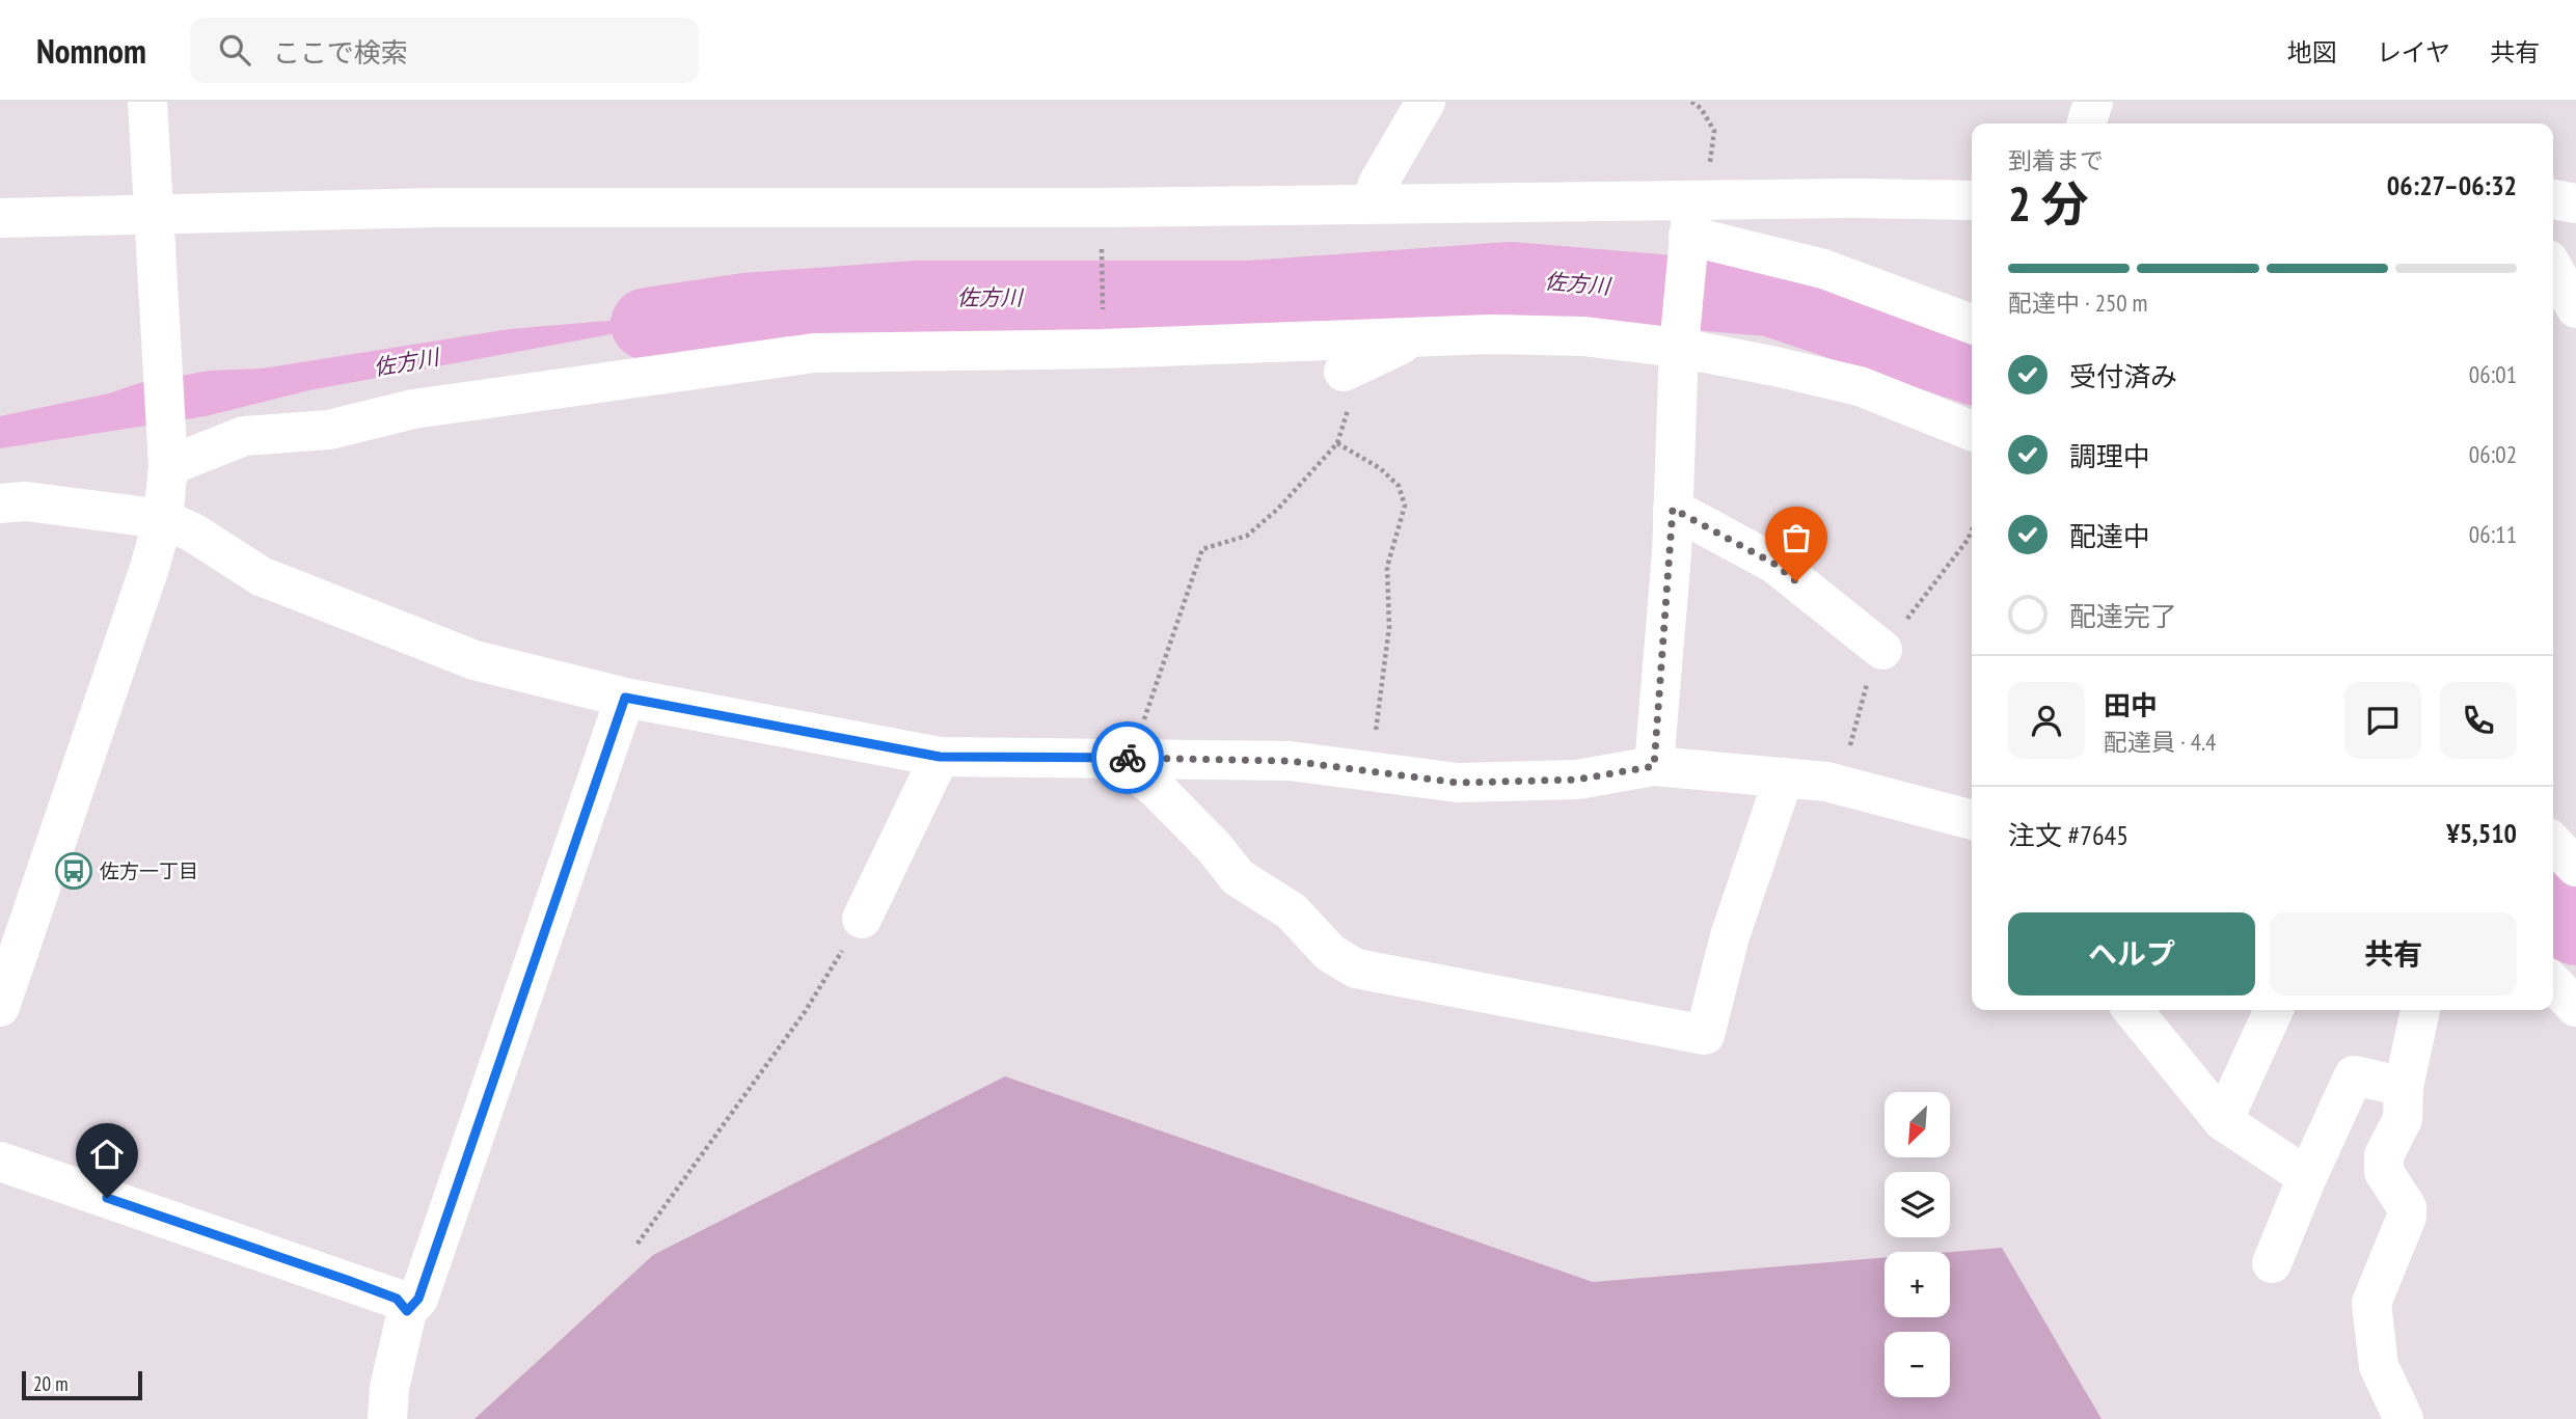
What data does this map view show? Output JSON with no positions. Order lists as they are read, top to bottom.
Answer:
{
  "water": ["佐方川"],
  "places": {
    "bus stop": ["佐方一丁目"]
  },
  "scale_bar": "20 m",
  "north": "bottom left",
  "page": {
    "header": "Nomnom",
    "search": "ここで検索",
    "nav": ["地図", "レイヤ", "共有"],
    "heading": ["2 分", "到着まで", "06:27–06:32"],
    "panel": [
      "田中",
      "配達員 · 4.4",
      "注文 #7645",
      "¥5,510"
    ],
    "bar": "配達中 · 250 m",
    "list": [
      ["受付済み", "06:01"],
      ["調理中", "06:02"],
      ["配達中", "06:11"],
      "配達完了"
    ],
    "buttons": ["ヘルプ", "共有"],
    "map_buttons": ["+", "−"],
    "scale": "20 m"
  }
}
